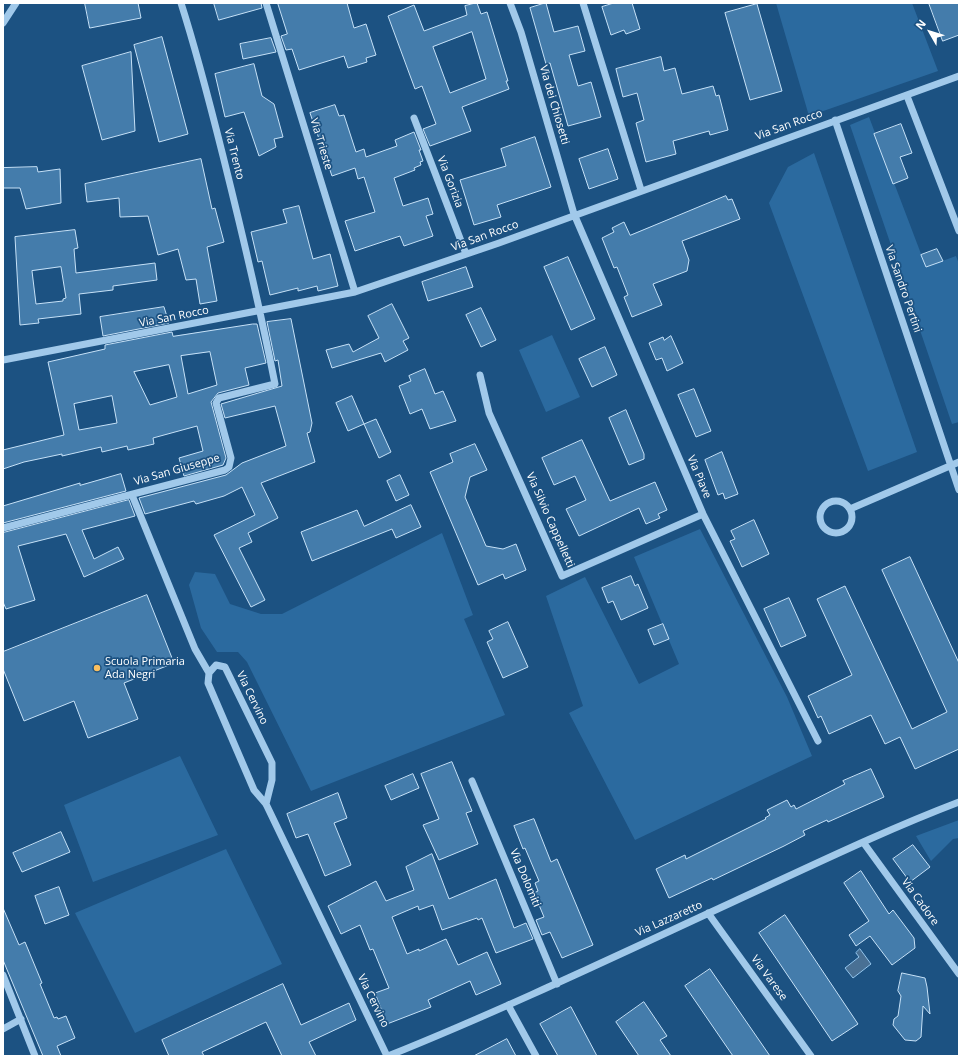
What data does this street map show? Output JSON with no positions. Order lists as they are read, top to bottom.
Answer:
{
  "streets": {
    "street": [
      "Via dei Chiosetti",
      "Via San Rocco",
      "Via Trieste",
      "Via Trento",
      "Via Gorizia",
      "Via Sandro Pertini",
      "Via San Giuseppe",
      "Via Piave",
      "Via Silvio Cappelletti",
      "Via Cervino",
      "Via Dolomiti",
      "Via Cadore",
      "Via Lazzaretto",
      "Via Varese"
    ]
  },
  "crossings": [
    ["Via dei Chiosetti", "Via San Rocco"],
    ["Via dei Chiosetti", "Via Piave"],
    ["Via San Rocco", "Via Trieste"],
    ["Via San Rocco", "Via Trento"],
    ["Via San Rocco", "Via Gorizia"],
    ["Via San Rocco", "Via Sandro Pertini"],
    ["Via San Rocco", "Via San Giuseppe"],
    ["Via San Rocco", "Via Piave"],
    ["Via Trento", "Via San Giuseppe"],
    ["Via Piave", "Via Silvio Cappelletti"],
    ["Via Cervino", "Via Lazzaretto"],
    ["Via Dolomiti", "Via Lazzaretto"],
    ["Via Cadore", "Via Lazzaretto"],
    ["Via Lazzaretto", "Via Varese"]
  ],
  "places": ["Scuola Primaria Ada Negri"],
  "north": "top left"
}
